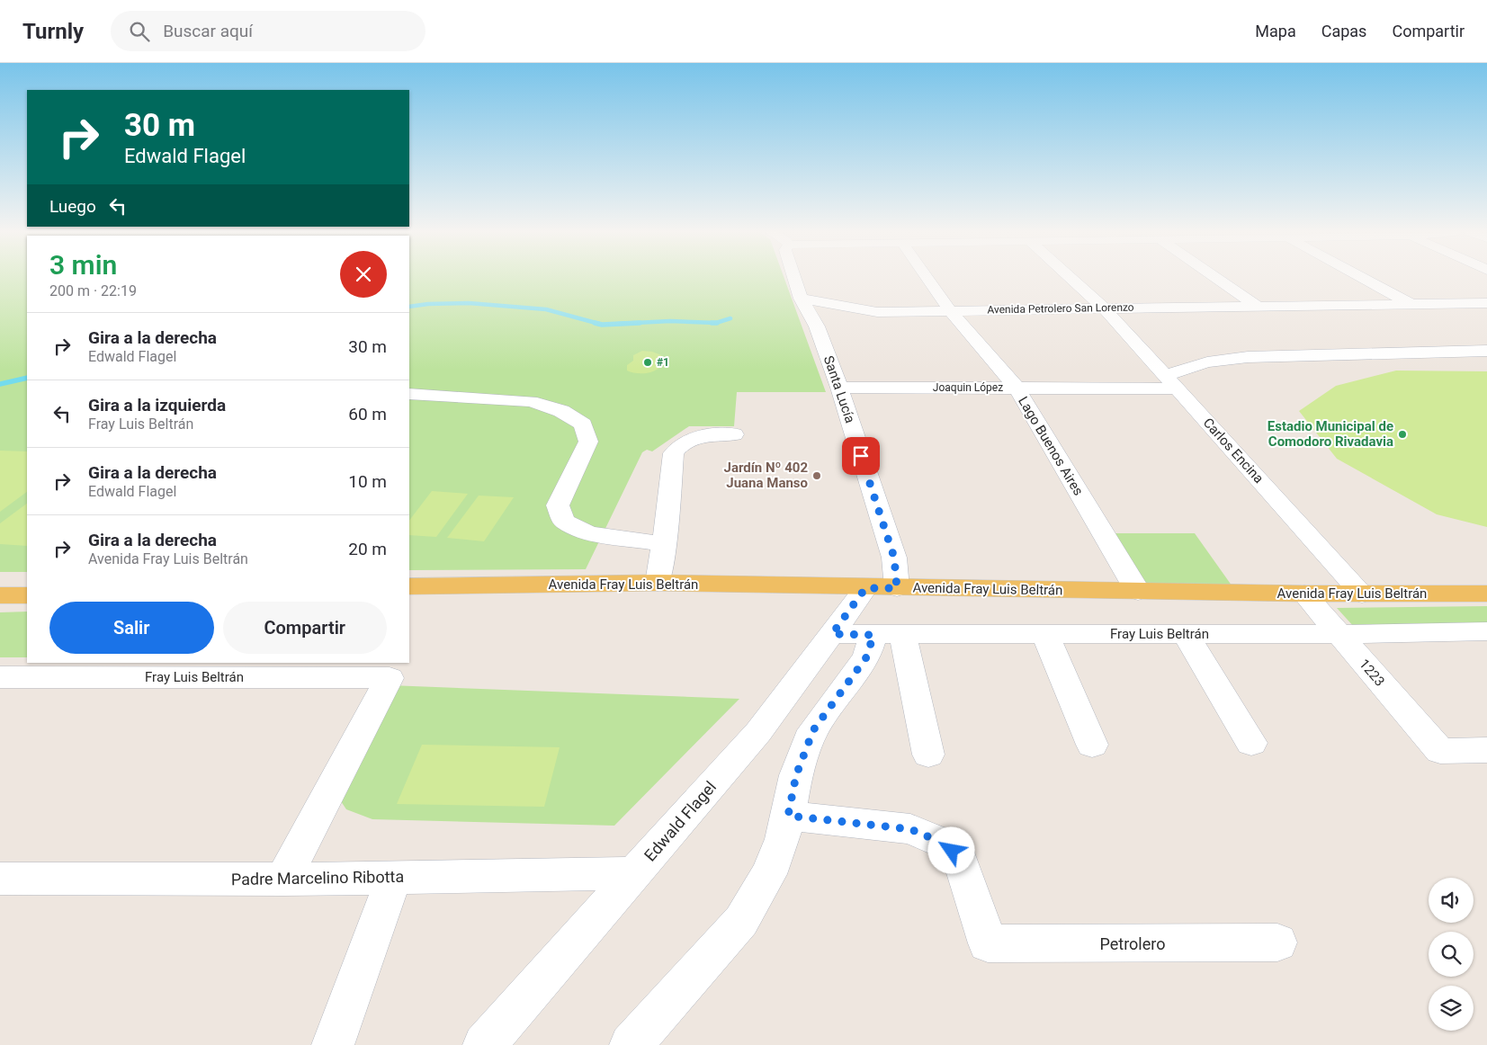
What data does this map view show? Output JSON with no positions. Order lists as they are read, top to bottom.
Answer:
{
  "streets": {
    "main road": ["Avenida Fray Luis Beltrán"],
    "street": [
      "Avenida Petrolero San Lorenzo",
      "Joaquin López",
      "Santa Lucía",
      "Lago Buenos Aires",
      "Carlos Encina",
      "Fray Luis Beltrán",
      "1223",
      "Edwald Flagel",
      "Padre Marcelino Ribotta",
      "Petrolero"
    ]
  },
  "crossings": [
    ["Avenida Petrolero San Lorenzo", "Santa Lucía"],
    ["Avenida Petrolero San Lorenzo", "Lago Buenos Aires"],
    ["Avenida Petrolero San Lorenzo", "Carlos Encina"],
    ["Joaquin López", "Santa Lucía"],
    ["Joaquin López", "Lago Buenos Aires"],
    ["Joaquin López", "Carlos Encina"],
    ["Santa Lucía", "Avenida Fray Luis Beltrán"],
    ["Santa Lucía", "Edwald Flagel"],
    ["Lago Buenos Aires", "Avenida Fray Luis Beltrán"],
    ["Carlos Encina", "Avenida Fray Luis Beltrán"],
    ["Avenida Fray Luis Beltrán", "1223"],
    ["Avenida Fray Luis Beltrán", "Edwald Flagel"],
    ["Fray Luis Beltrán", "1223"],
    ["Fray Luis Beltrán", "Edwald Flagel"],
    ["Fray Luis Beltrán", "Padre Marcelino Ribotta"],
    ["Edwald Flagel", "Padre Marcelino Ribotta"]
  ],
  "places": ["#1", "Estadio Municipal de Comodoro Rivadavia", "Jardín Nº 402 Juana Manso"],
  "page": {
    "header": "Turnly",
    "search": "Buscar aquí",
    "nav": ["Mapa", "Capas", "Compartir"],
    "turn": ["30 m", "Edwald Flagel"],
    "then": "Luego",
    "heading": ["3 min", "200 m · 22:19"],
    "list": [
      {
        "name": "Gira a la derecha",
        "note": "Edwald Flagel",
        "value": "30 m"
      },
      {
        "name": "Gira a la izquierda",
        "note": "Fray Luis Beltrán",
        "value": "60 m"
      },
      {
        "name": "Gira a la derecha",
        "note": "Edwald Flagel",
        "value": "10 m"
      },
      {
        "name": "Gira a la derecha",
        "note": "Avenida Fray Luis Beltrán",
        "value": "20 m"
      }
    ],
    "buttons": ["Salir", "Compartir"]
  }
}
